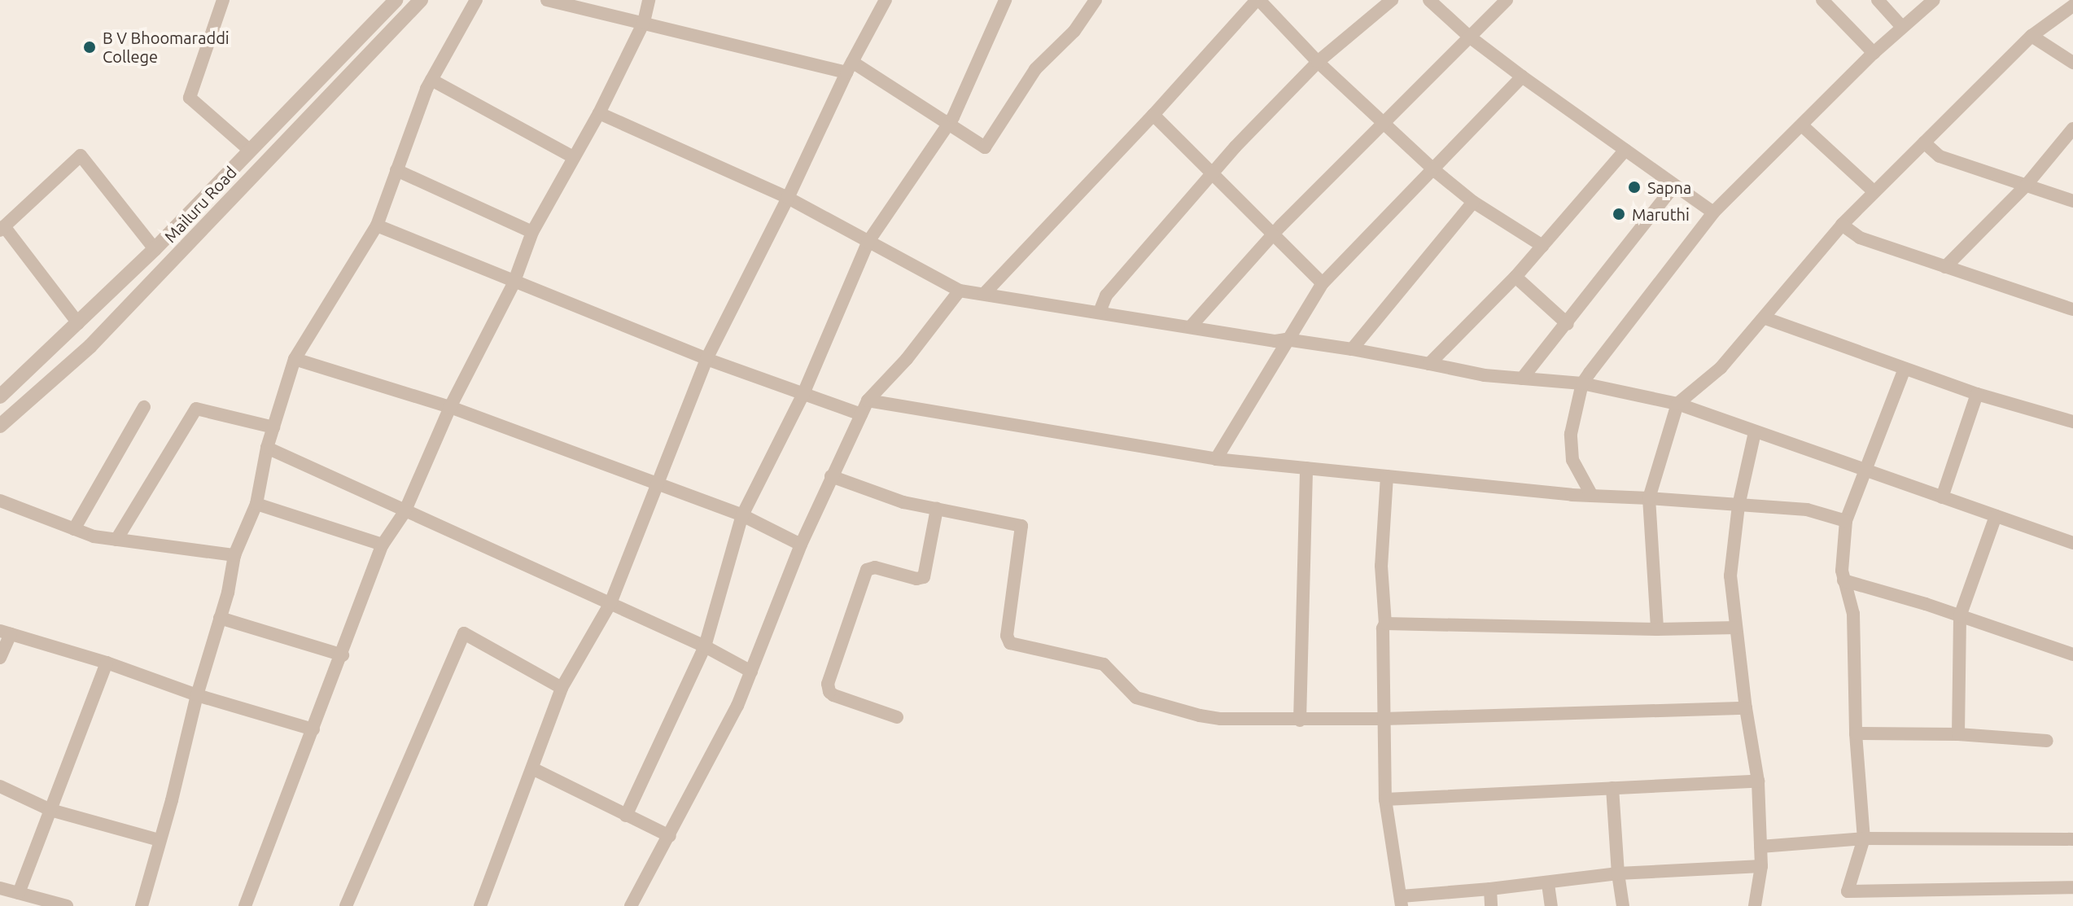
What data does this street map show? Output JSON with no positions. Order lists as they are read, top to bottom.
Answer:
{
  "streets": {
    "street": ["Mailuru Road"]
  },
  "places": ["B V Bhoomaraddi College", "Sapna", "Maruthi"]
}
